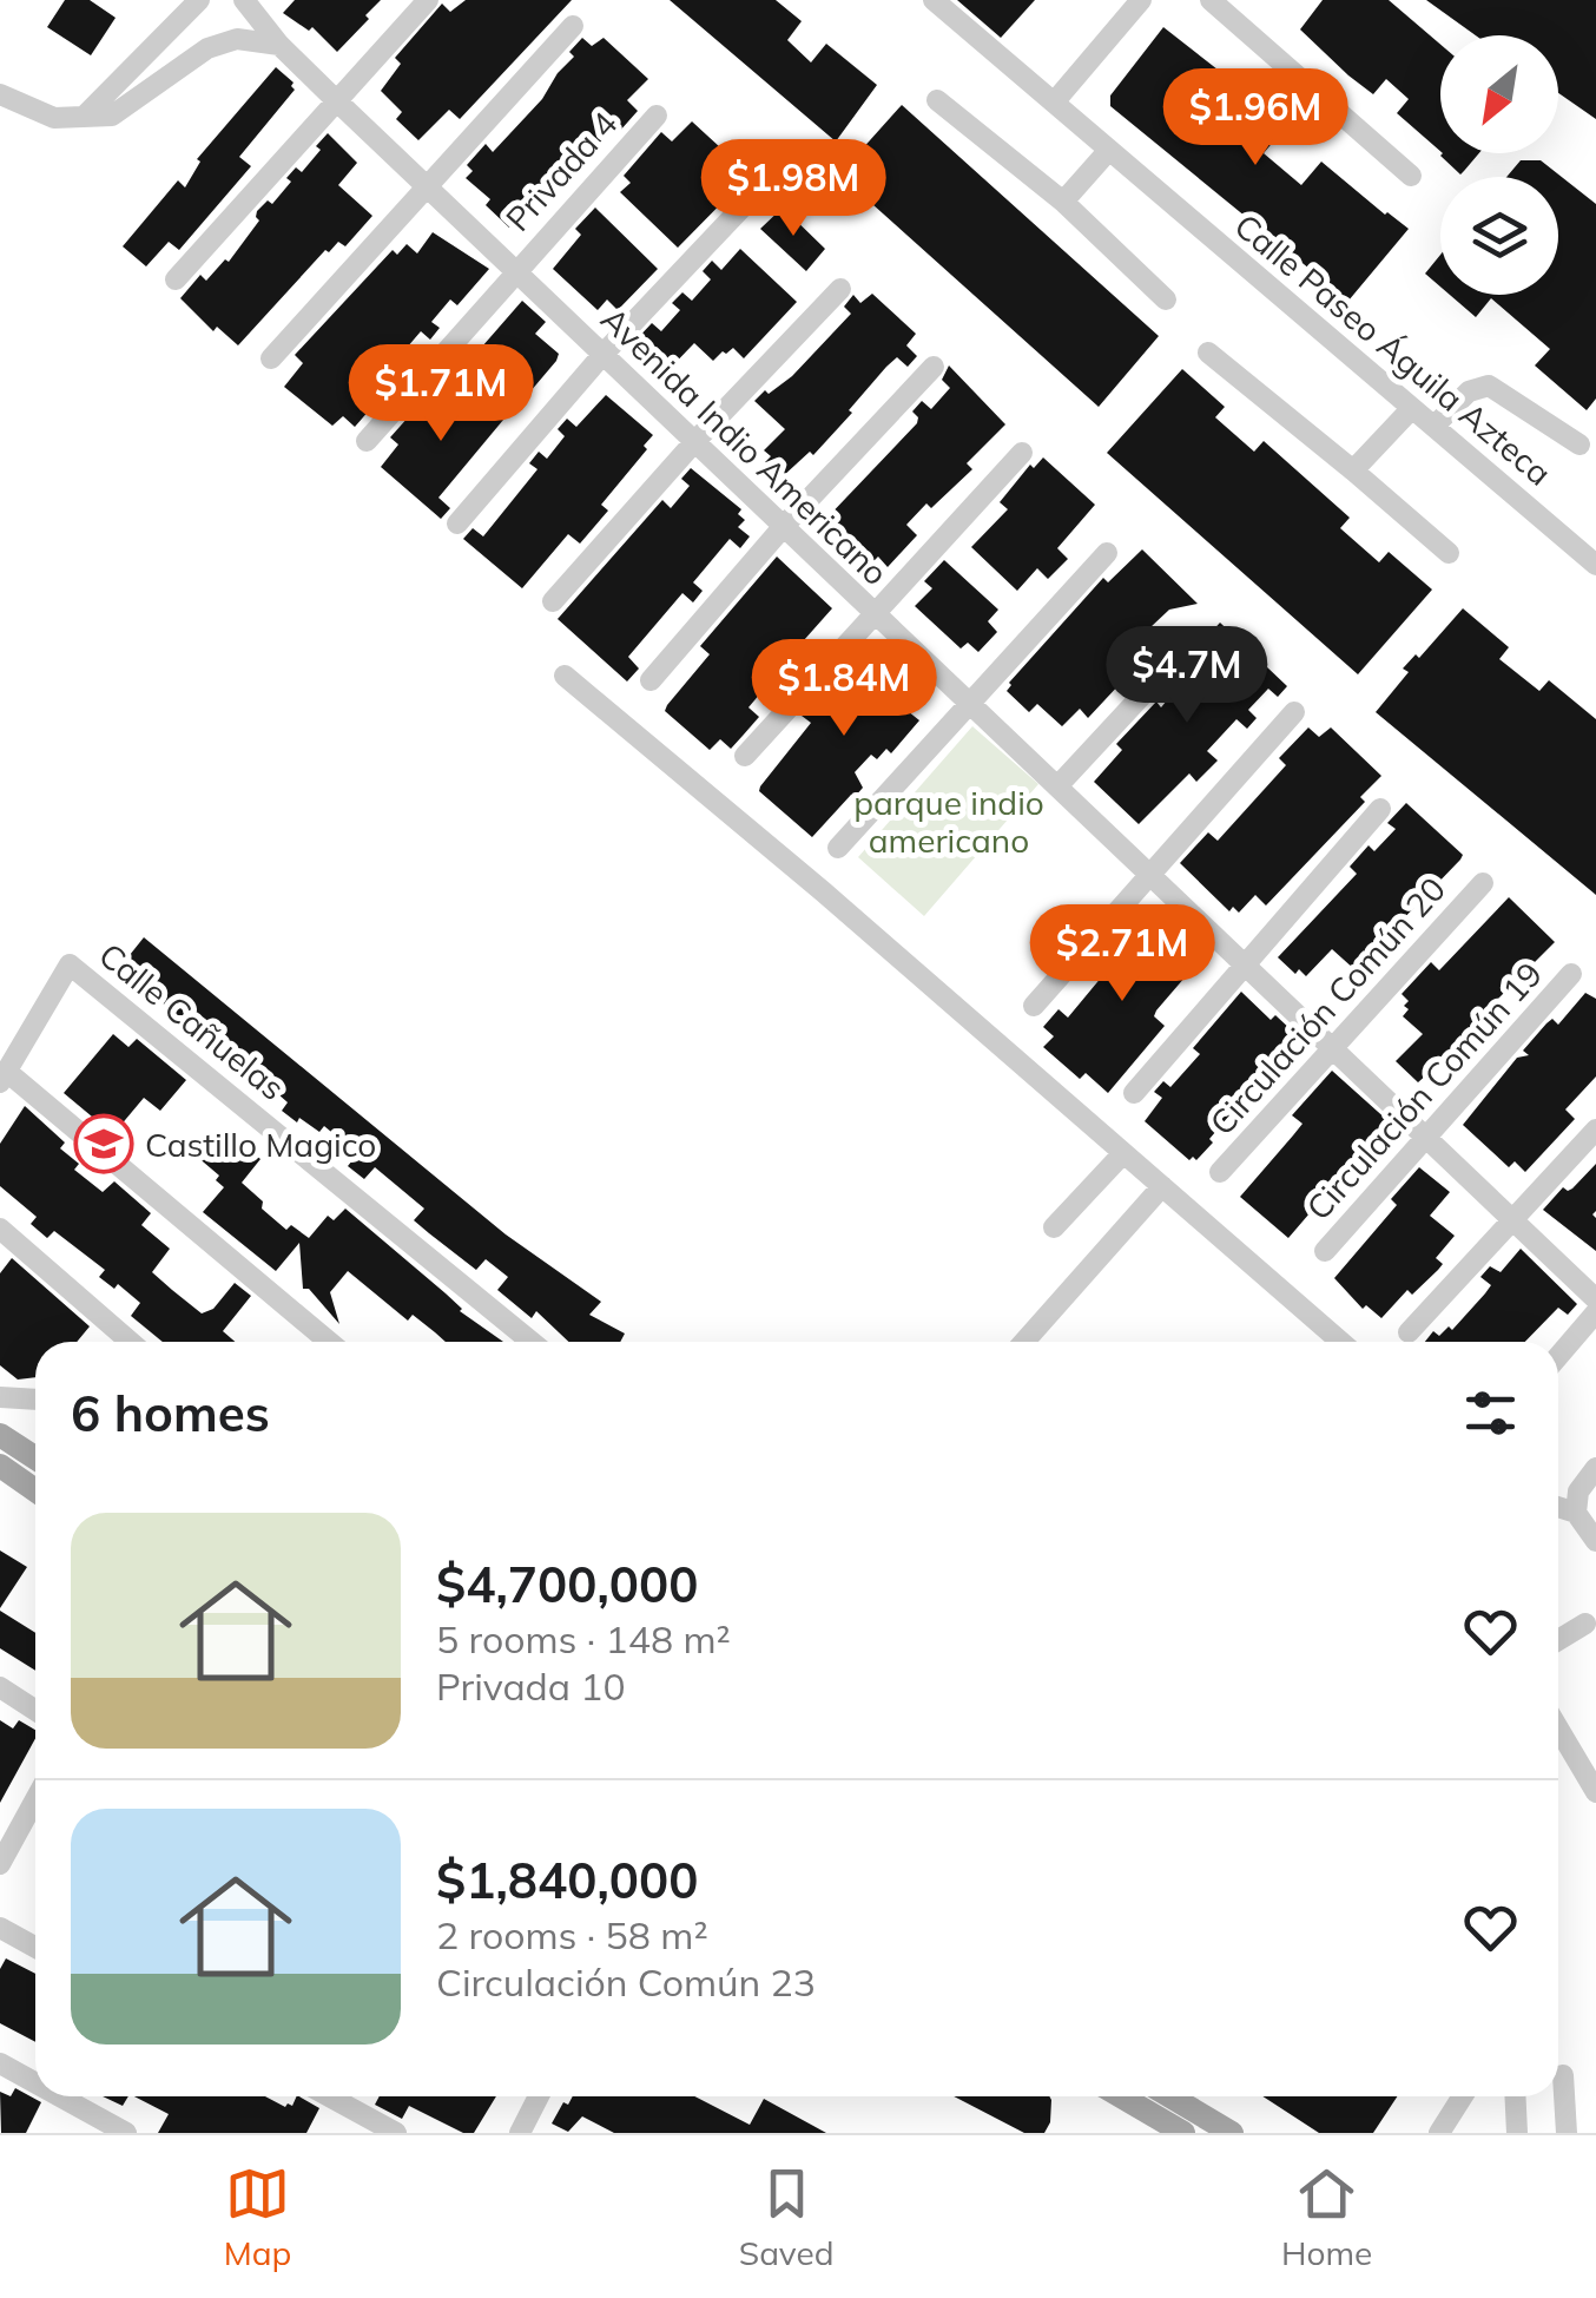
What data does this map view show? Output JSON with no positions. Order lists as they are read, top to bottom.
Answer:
{
  "streets": {
    "street": [
      "Privada 4",
      "Calle Paseo Águila Azteca",
      "Avenida Indio Americano",
      "Circulación Común 20",
      "Calle Cañuelas",
      "Circulación Común 19"
    ]
  },
  "crossings": [
    ["Privada 4", "Avenida Indio Americano"],
    ["Avenida Indio Americano", "Circulación Común 20"],
    ["Avenida Indio Americano", "Circulación Común 19"]
  ],
  "parks": ["parque indio americano"],
  "places": {
    "school or university": ["Castillo Magico"]
  },
  "north": "bottom left",
  "page": {
    "price": [
      "$1.96M",
      "$1.98M",
      "$1.71M",
      "$4.7M",
      "$1.84M",
      "$2.71M"
    ],
    "heading": "6 homes",
    "list": [
      {
        "name": "$4,700,000",
        "note": "5 rooms · 148 m² · Privada 10"
      },
      {
        "name": "$1,840,000",
        "note": "2 rooms · 58 m² · Circulación Común 23"
      }
    ],
    "tabs": ["Map", "Saved", "Home"]
  }
}
